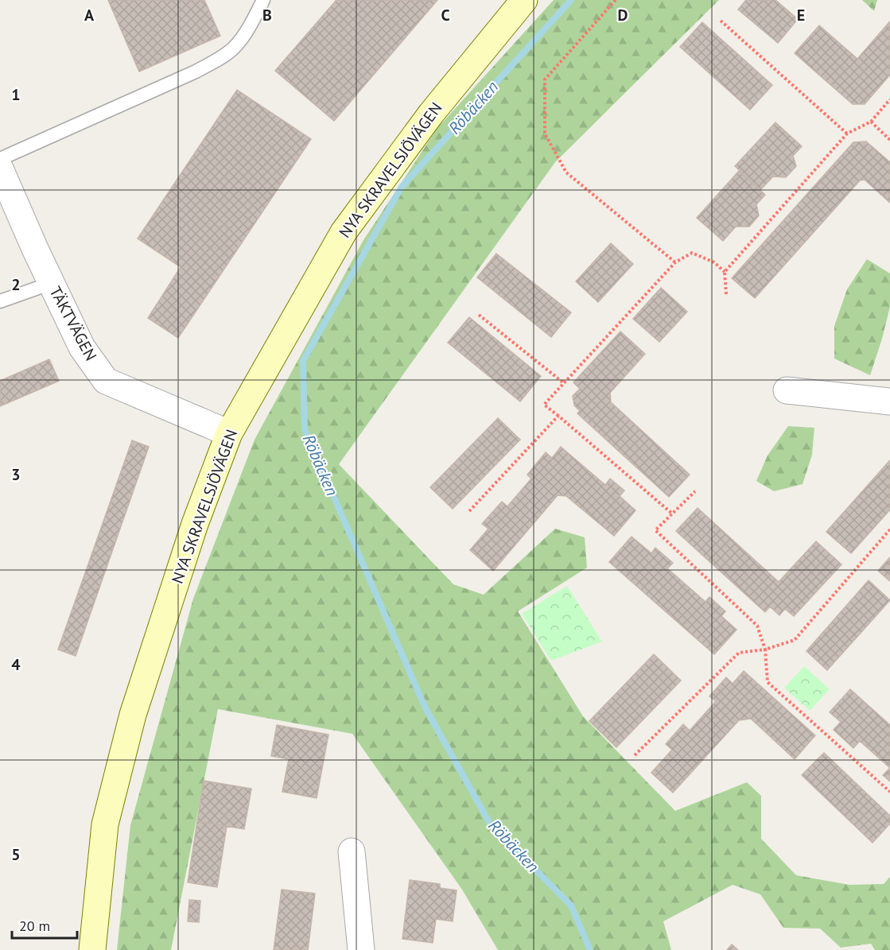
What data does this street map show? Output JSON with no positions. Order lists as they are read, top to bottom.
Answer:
{
  "streets": {
    "main road": ["NYA SKRAVELSJÖVÄGEN"],
    "street": ["TÄKTVÄGEN"]
  },
  "crossings": [
    ["NYA SKRAVELSJÖVÄGEN", "TÄKTVÄGEN"]
  ],
  "water": ["Röbäcken"],
  "scale_bar": "20 m",
  "grid": {
    "columns": [
      "A",
      "B",
      "C",
      "D",
      "E"
    ],
    "rows": [
      "1",
      "2",
      "3",
      "4",
      "5"
    ]
  }
}
